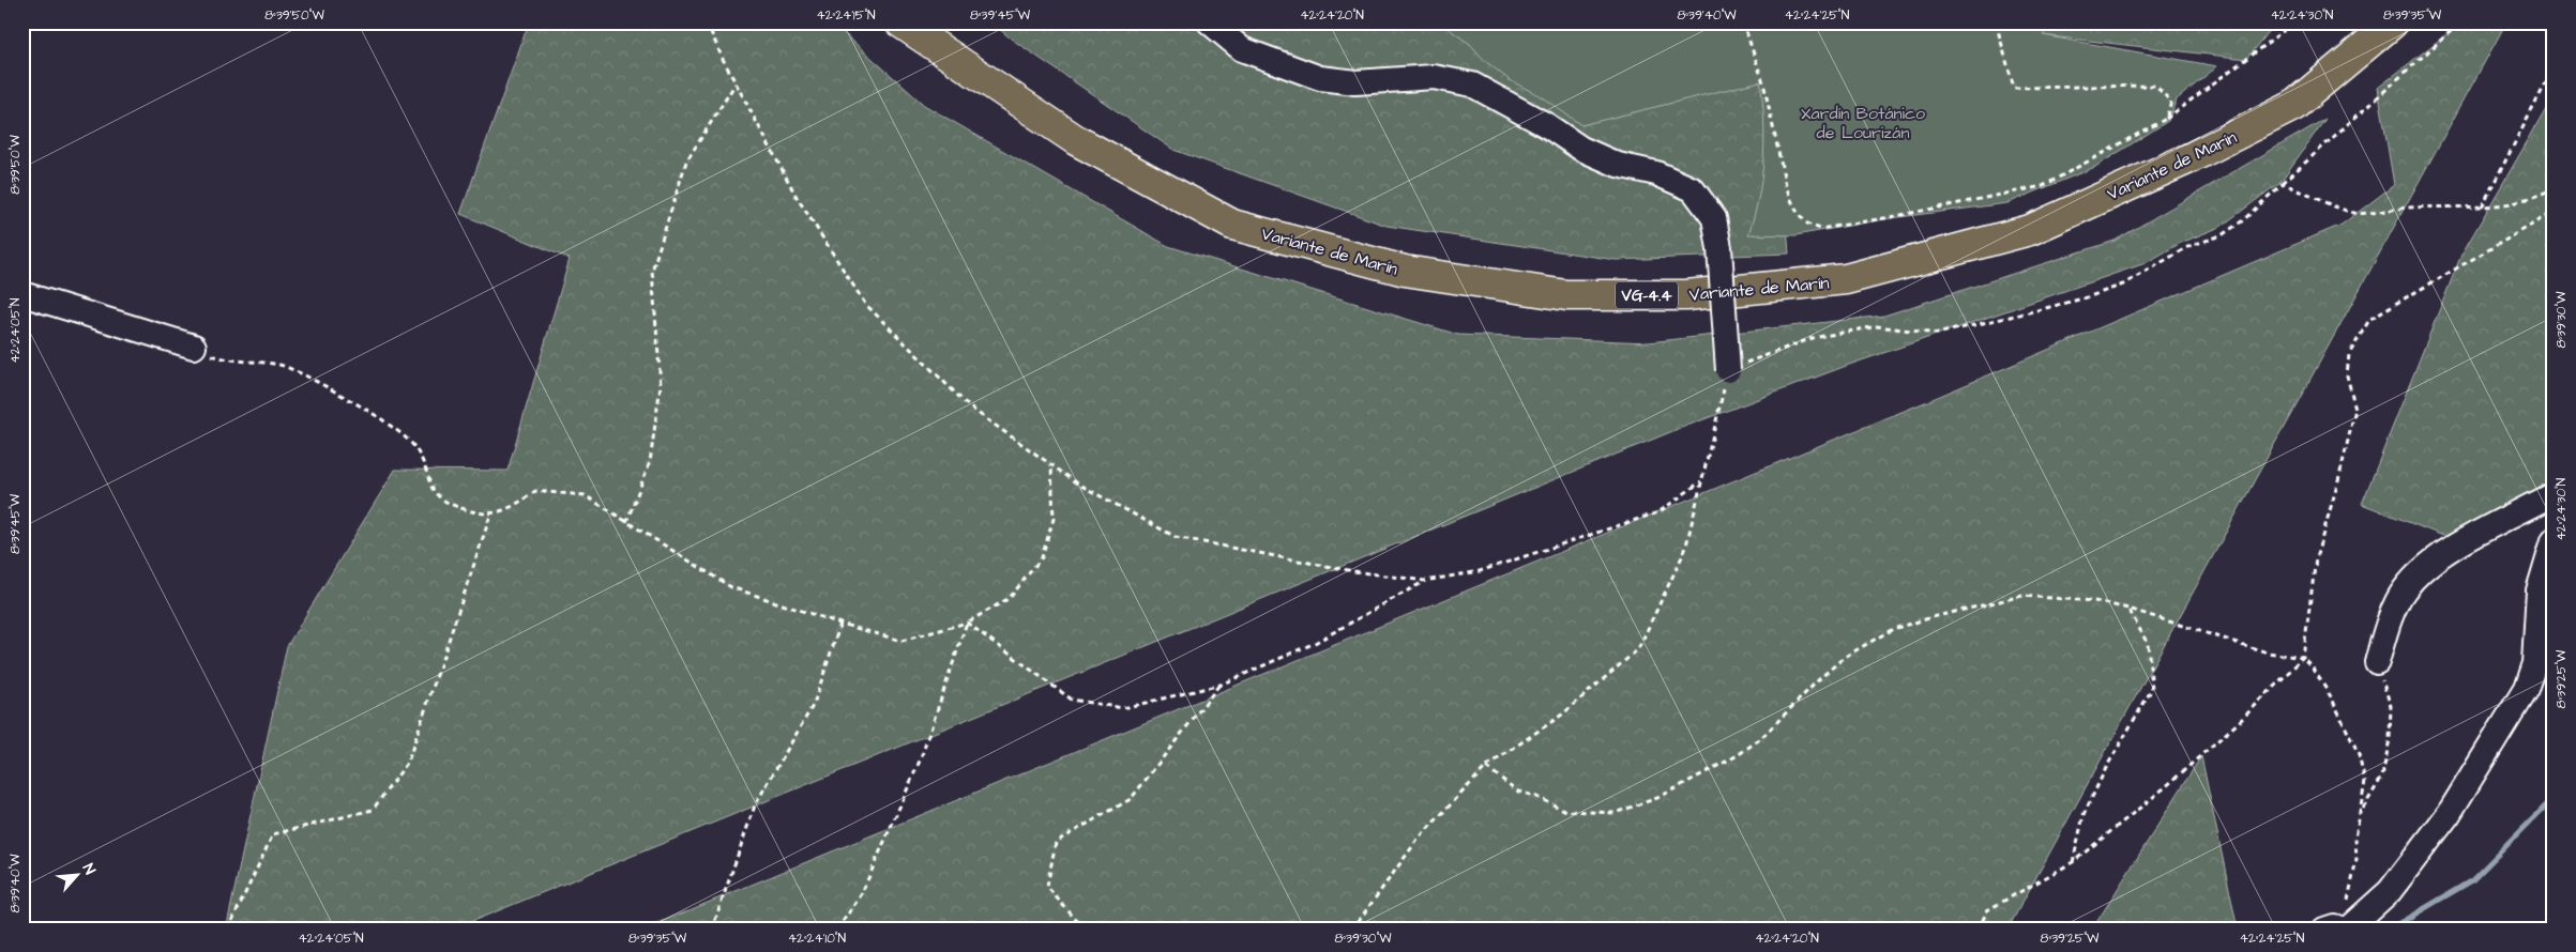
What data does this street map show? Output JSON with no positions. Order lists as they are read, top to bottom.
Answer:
{
  "streets": {
    "highway": ["Variante de Marín", "VG-4.4"]
  },
  "parks": ["Xardín Botánico de Lourizán"],
  "north": "top right",
  "coordinates": [
    "8°39'50\"W",
    "42°24'15\"N",
    "8°39'45\"W",
    "42°24'20\"N",
    "8°39'40\"W",
    "42°24'25\"N",
    "42°24'30\"N",
    "8°39'35\"W",
    "8°39'30\"W",
    "42°24'05\"N",
    "8°39'25\"W",
    "42°24'10\"N"
  ]
}
